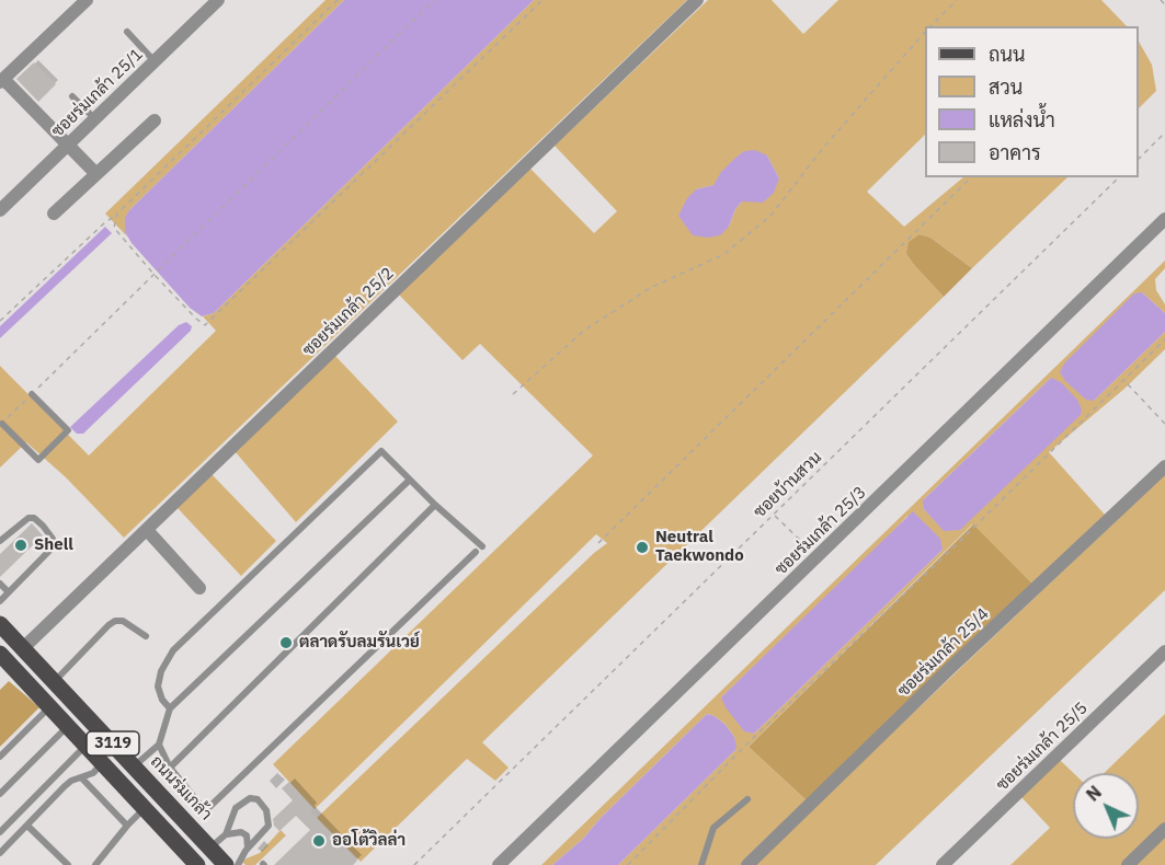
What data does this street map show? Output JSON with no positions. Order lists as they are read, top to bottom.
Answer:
{
  "streets": {
    "main road": ["3119", "ถนนร่มเกล้า"],
    "street": [
      "ซอยร่มเกล้า 25/1",
      "ซอยร่มเกล้า 25/2",
      "ซอยร่มเกล้า 25/3",
      "ซอยร่มเกล้า 25/4",
      "ซอยร่มเกล้า 25/5"
    ],
    "path": ["ซอยบ้านสวน"]
  },
  "crossings": [
    ["ซอยร่มเกล้า 25/2", "ถนนร่มเกล้า"]
  ],
  "places": [
    "Shell",
    "Neutral Taekwondo",
    "ตลาดรับลมรันเวย์",
    "ออโต้วิลล่า"
  ],
  "legend": [
    "ถนน",
    "สวน",
    "แหล่งน้ำ",
    "อาคาร"
  ],
  "north": "top left"
}
